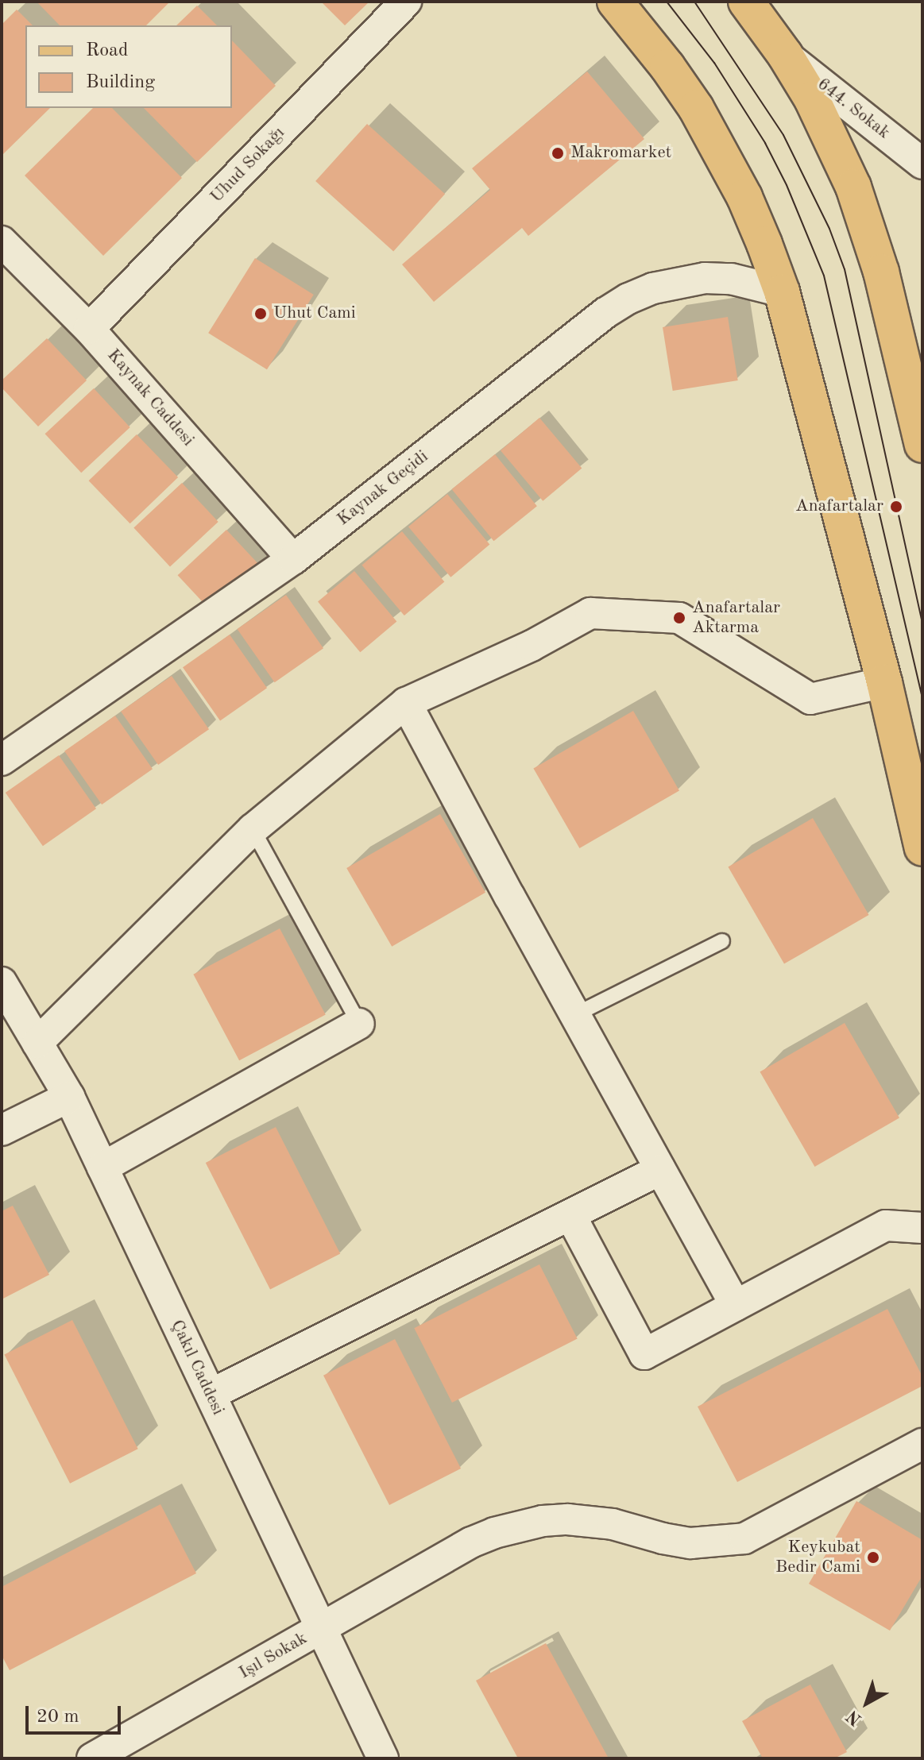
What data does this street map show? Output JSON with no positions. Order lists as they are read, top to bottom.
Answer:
{
  "streets": {
    "street": [
      "644. Sokak",
      "Uhud Sokağı",
      "Kaynak Caddesi",
      "Kaynak Geçidi",
      "Çakıl Caddesi",
      "Işıl Sokak"
    ]
  },
  "crossings": [
    ["Uhud Sokağı", "Kaynak Caddesi"],
    ["Kaynak Caddesi", "Kaynak Geçidi"],
    ["Çakıl Caddesi", "Işıl Sokak"]
  ],
  "places": [
    "Makromarket",
    "Uhut Cami",
    "Anafartalar",
    "Anafartalar Aktarma",
    "Keykubat Bedir Cami"
  ],
  "legend": ["Road", "Building"],
  "scale_bar": "20 m",
  "north": "bottom left"
}
